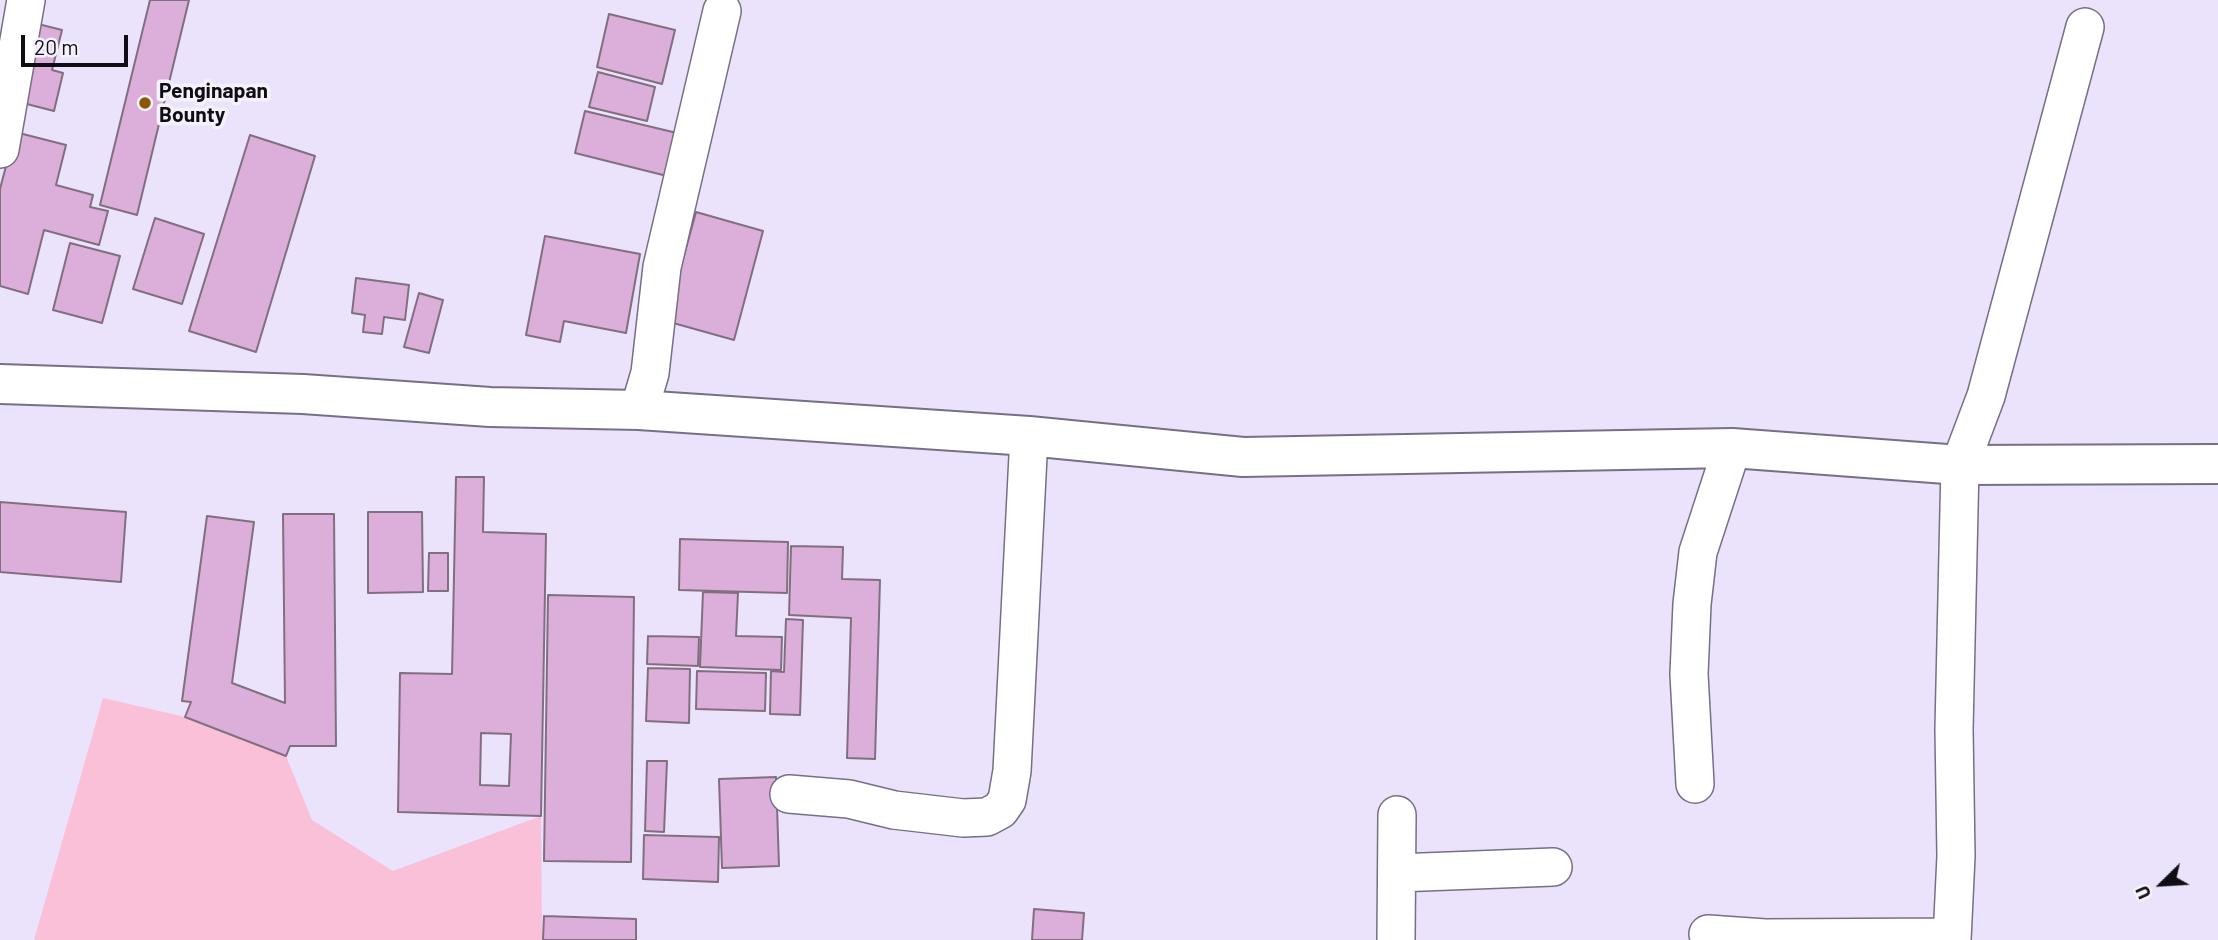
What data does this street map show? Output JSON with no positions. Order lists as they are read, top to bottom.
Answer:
{
  "places": ["Penginapan Bounty"],
  "scale_bar": "20 m",
  "north": "bottom left"
}
